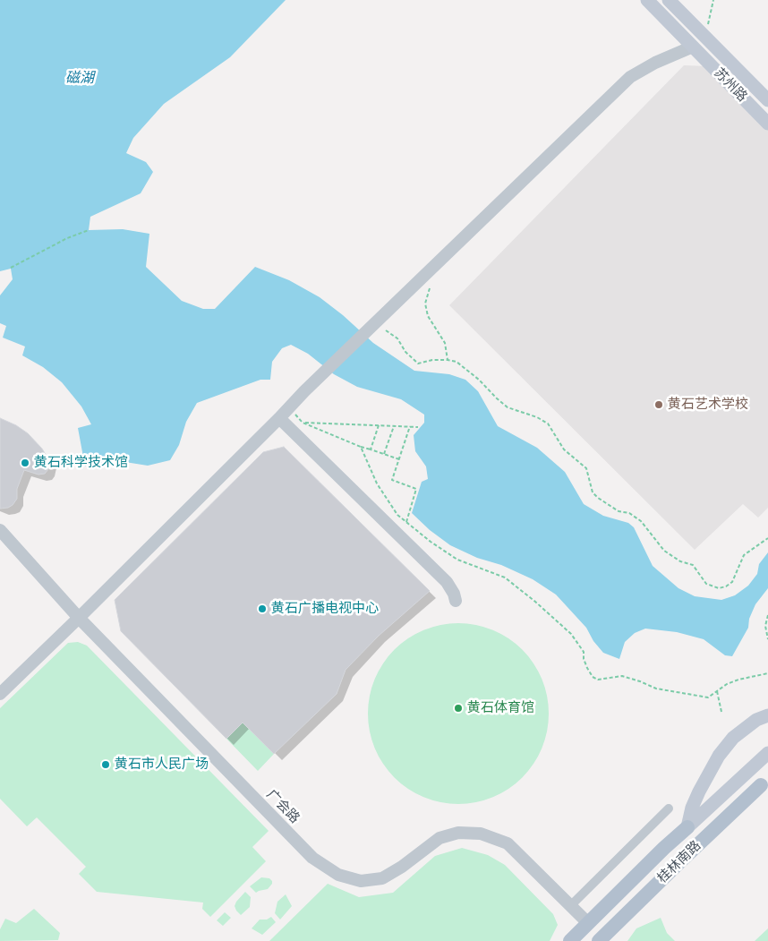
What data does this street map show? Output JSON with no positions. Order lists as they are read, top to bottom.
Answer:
{
  "streets": {
    "main road": ["苏州路", "桂林南路"],
    "street": ["广会路"]
  },
  "crossings": [
    ["广会路", "桂林南路"]
  ],
  "water": ["磁湖"],
  "places": [
    "黄石艺术学校",
    "黄石科学技术馆",
    "黄石广播电视中心",
    "黄石体育馆",
    "黄石市人民广场"
  ]
}
